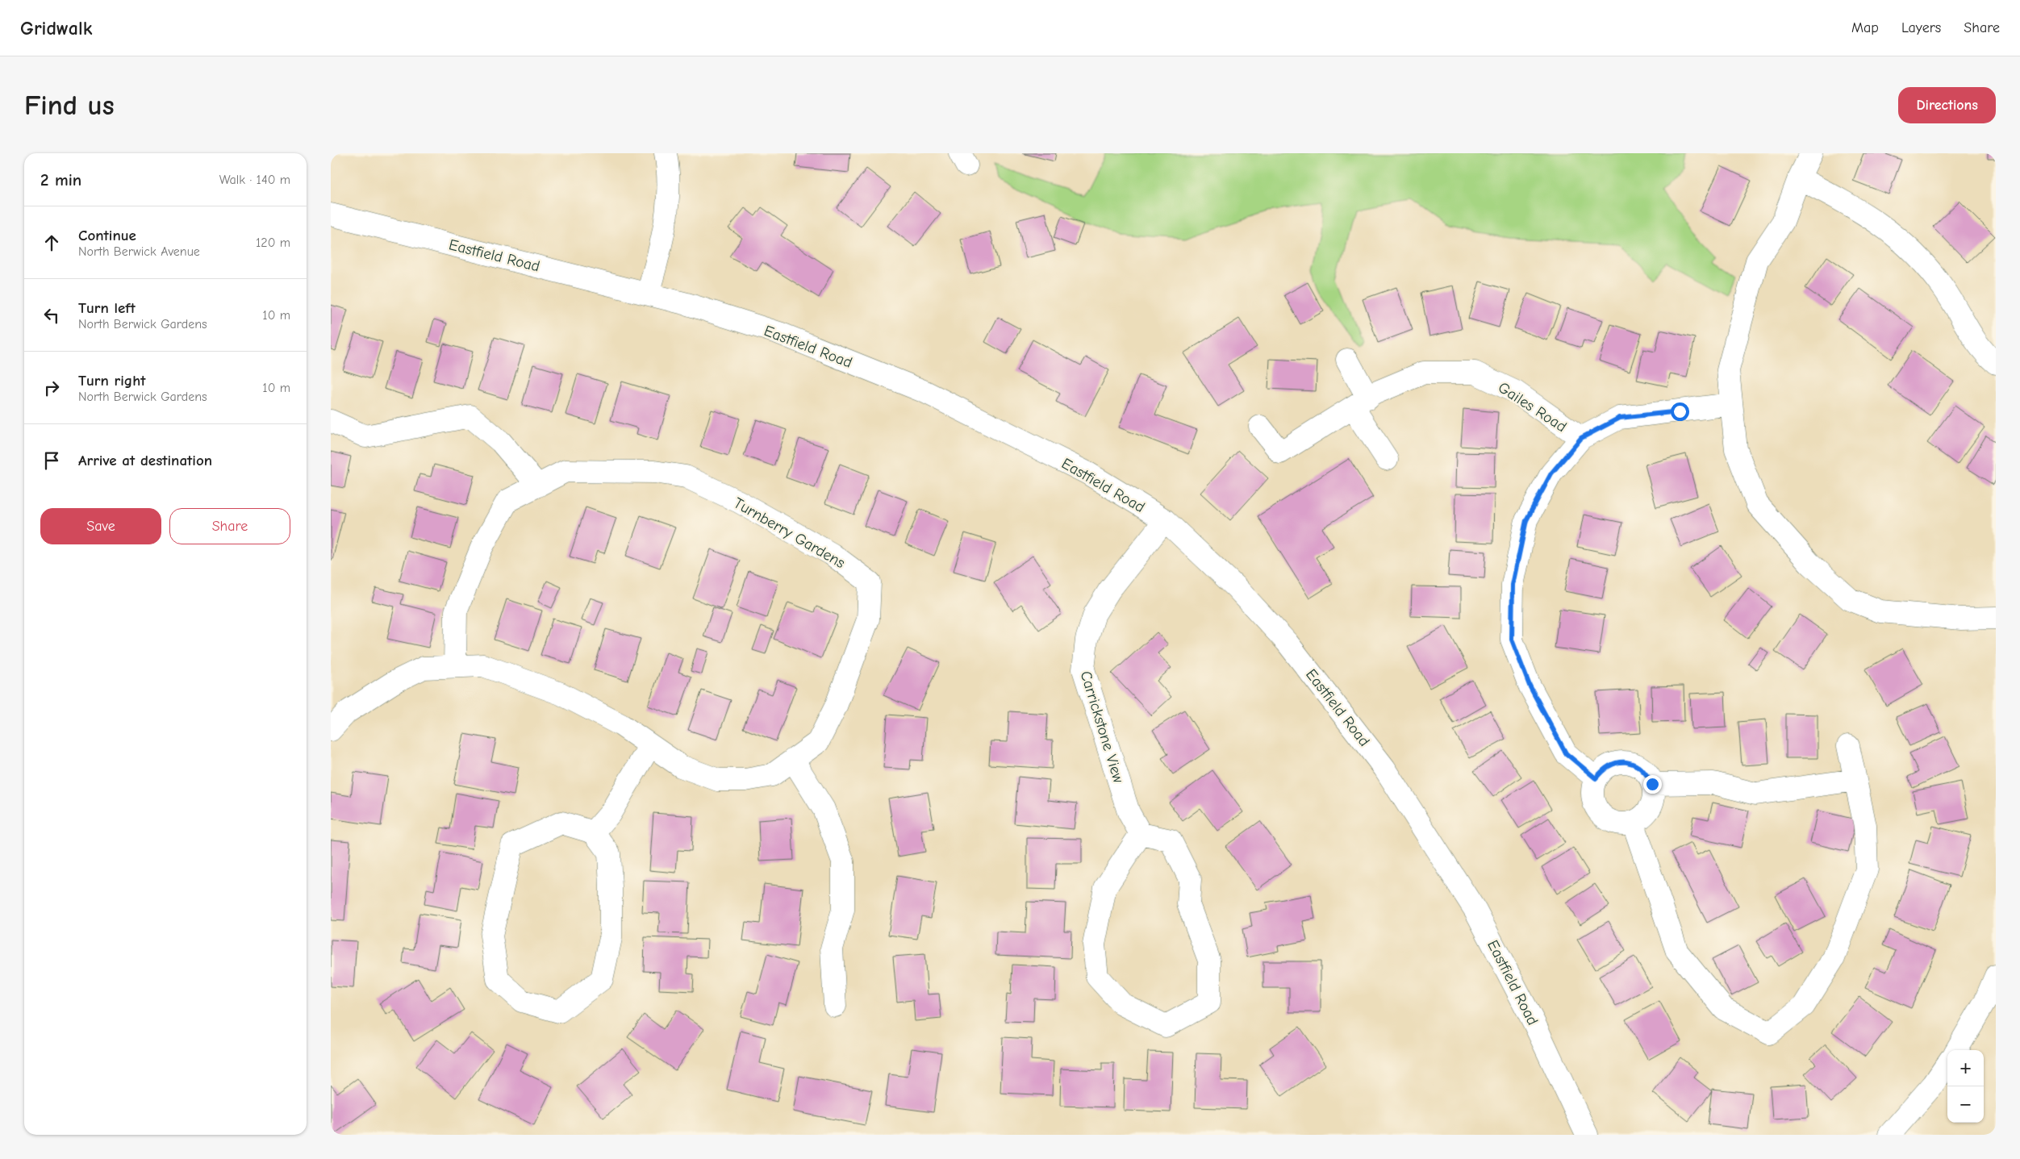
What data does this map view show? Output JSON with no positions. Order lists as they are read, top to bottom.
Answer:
{
  "streets": {
    "street": [
      "Eastfield Road",
      "Gailes Road",
      "Turnberry Gardens",
      "Carrickstone View"
    ]
  },
  "crossings": [
    ["Eastfield Road", "Carrickstone View"]
  ],
  "page": {
    "header": "Gridwalk",
    "nav": ["Map", "Layers", "Share"],
    "buttons": [
      "Directions",
      ["Save", "Share"]
    ],
    "title": "Find us",
    "heading": ["2 min", "Walk · 140 m"],
    "list": [
      ["Continue", "North Berwick Avenue", "120 m"],
      ["Turn left", "North Berwick Gardens", "10 m"],
      ["Turn right", "North Berwick Gardens", "10 m"],
      "Arrive at destination"
    ],
    "map_buttons": ["+", "−"]
  }
}
